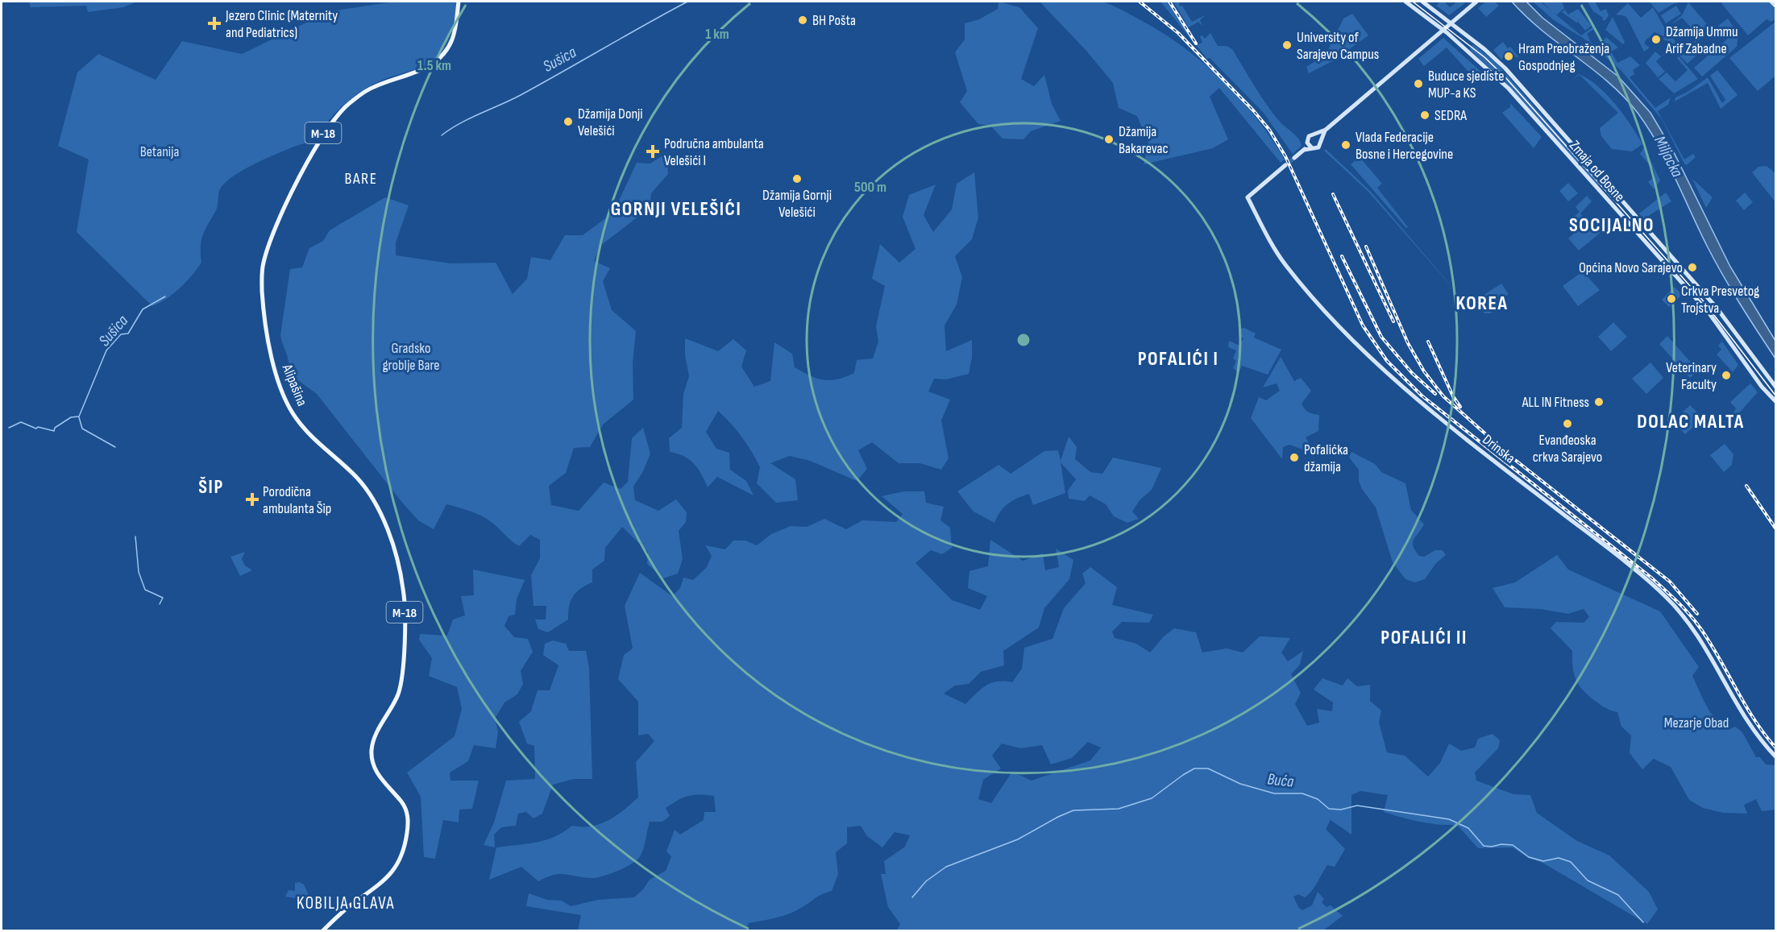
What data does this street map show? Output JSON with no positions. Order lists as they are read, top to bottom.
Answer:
{
  "streets": {
    "main road": [
      "M-18",
      "Zmaja od Bosne",
      "Alipašina",
      "Drinska"
    ]
  },
  "districts": [
    "BARE",
    "GORNJI VELEŠIĆI",
    "SOCIJALNO",
    "KOREA",
    "POFALIĆI I",
    "DOLAC MALTA",
    "ŠIP",
    "POFALIĆI II",
    "KOBILJA GLAVA"
  ],
  "water": ["Sušica", "Miljacka", "Buća"],
  "parks": ["Betanija", "Gradsko groblje Bare", "Mezarje Obad"],
  "places": {
    "other": [
      "BH Pošta",
      "Džamija Ummu Arif Zabadne",
      "University of Sarajevo Campus",
      "Hram Preobraženja Gospodnjeg",
      "Buduce sjediste MUP-a KS",
      "SEDRA",
      "Džamija Donji Velešići",
      "Džamija Bakarevac",
      "Vlada Federacije Bosne i Hercegovine",
      "Džamija Gornji Velešići",
      "Općina Novo Sarajevo",
      "Crkva Presvetog Trojstva",
      "Veterinary Faculty",
      "ALL IN Fitness",
      "Evanđeoska crkva Sarajevo",
      "Pofalićka džamija"
    ],
    "health": ["Jezero Clinic (Maternity and Pediatrics)", "Područna ambulanta Velešići I", "Porodična ambulanta Šip"]
  },
  "rings": ["1 km", "1.5 km", "500 m"]
}
